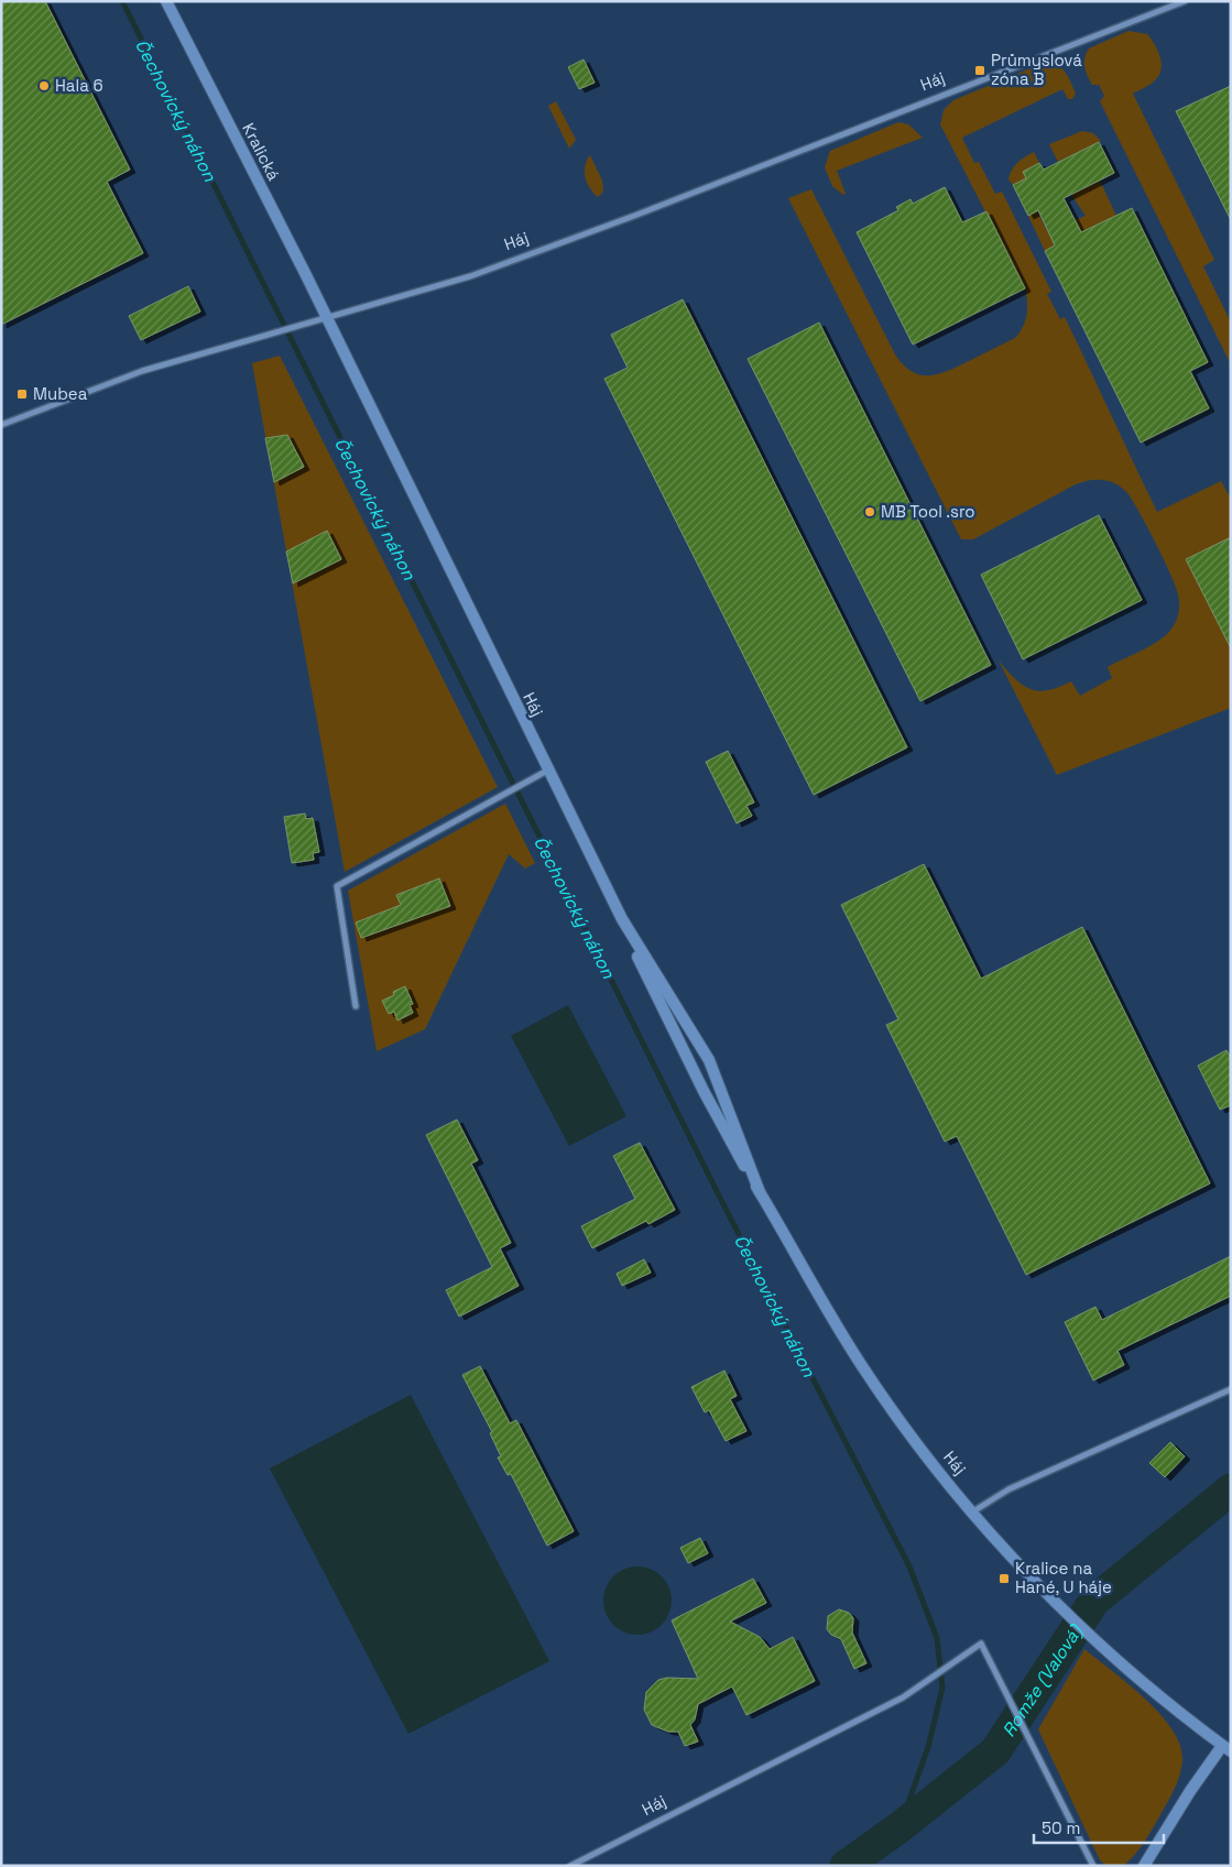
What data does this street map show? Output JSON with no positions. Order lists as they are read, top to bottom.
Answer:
{
  "streets": {
    "main road": ["Háj", "Kralická"]
  },
  "crossings": [
    ["Háj", "Kralická"]
  ],
  "water": ["Čechovický náhon", "Romže (Valová)"],
  "places": {
    "transit": ["Průmyslová zóna B", "Mubea", "Kralice na Hané, U háje"],
    "other": ["Hala 6", "MB Tool .sro"]
  },
  "scale_bar": "50 m"
}
